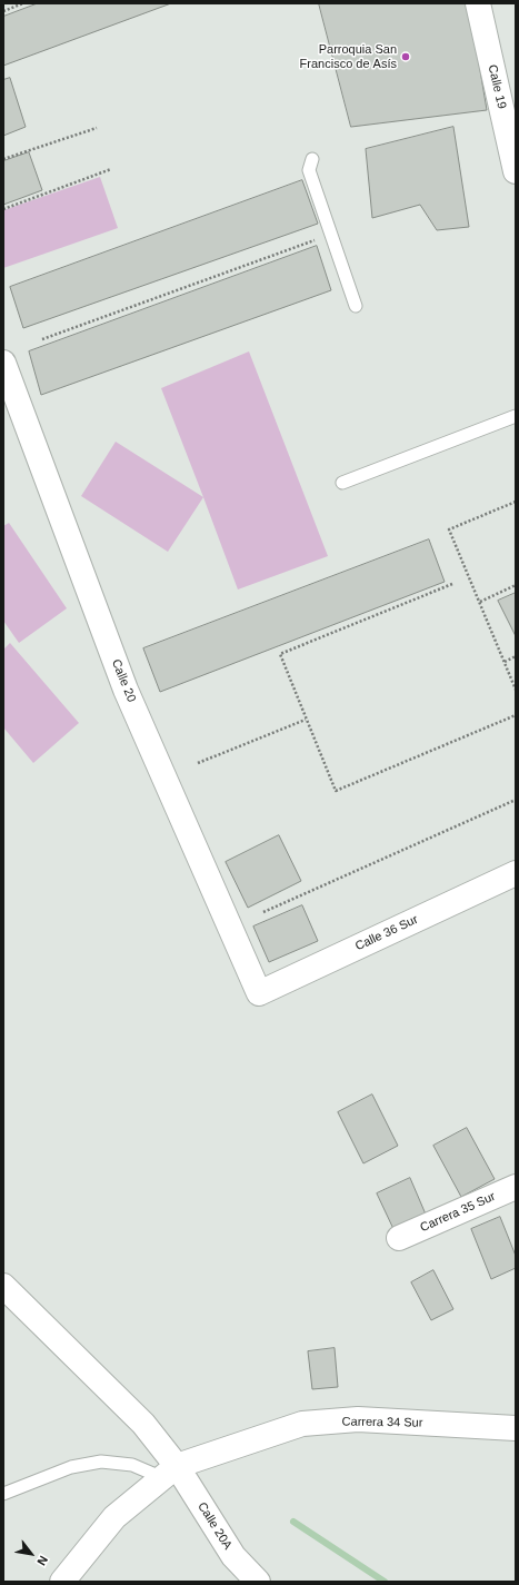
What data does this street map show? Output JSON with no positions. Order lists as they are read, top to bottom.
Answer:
{
  "streets": {
    "street": [
      "Calle 19",
      "Calle 20",
      "Calle 36 Sur",
      "Carrera 35 Sur",
      "Carrera 34 Sur",
      "Calle 20A"
    ]
  },
  "crossings": [
    ["Calle 20", "Calle 36 Sur"],
    ["Carrera 34 Sur", "Calle 20A"]
  ],
  "places": ["Parroquia San Francisco de Asís"],
  "north": "bottom right"
}
